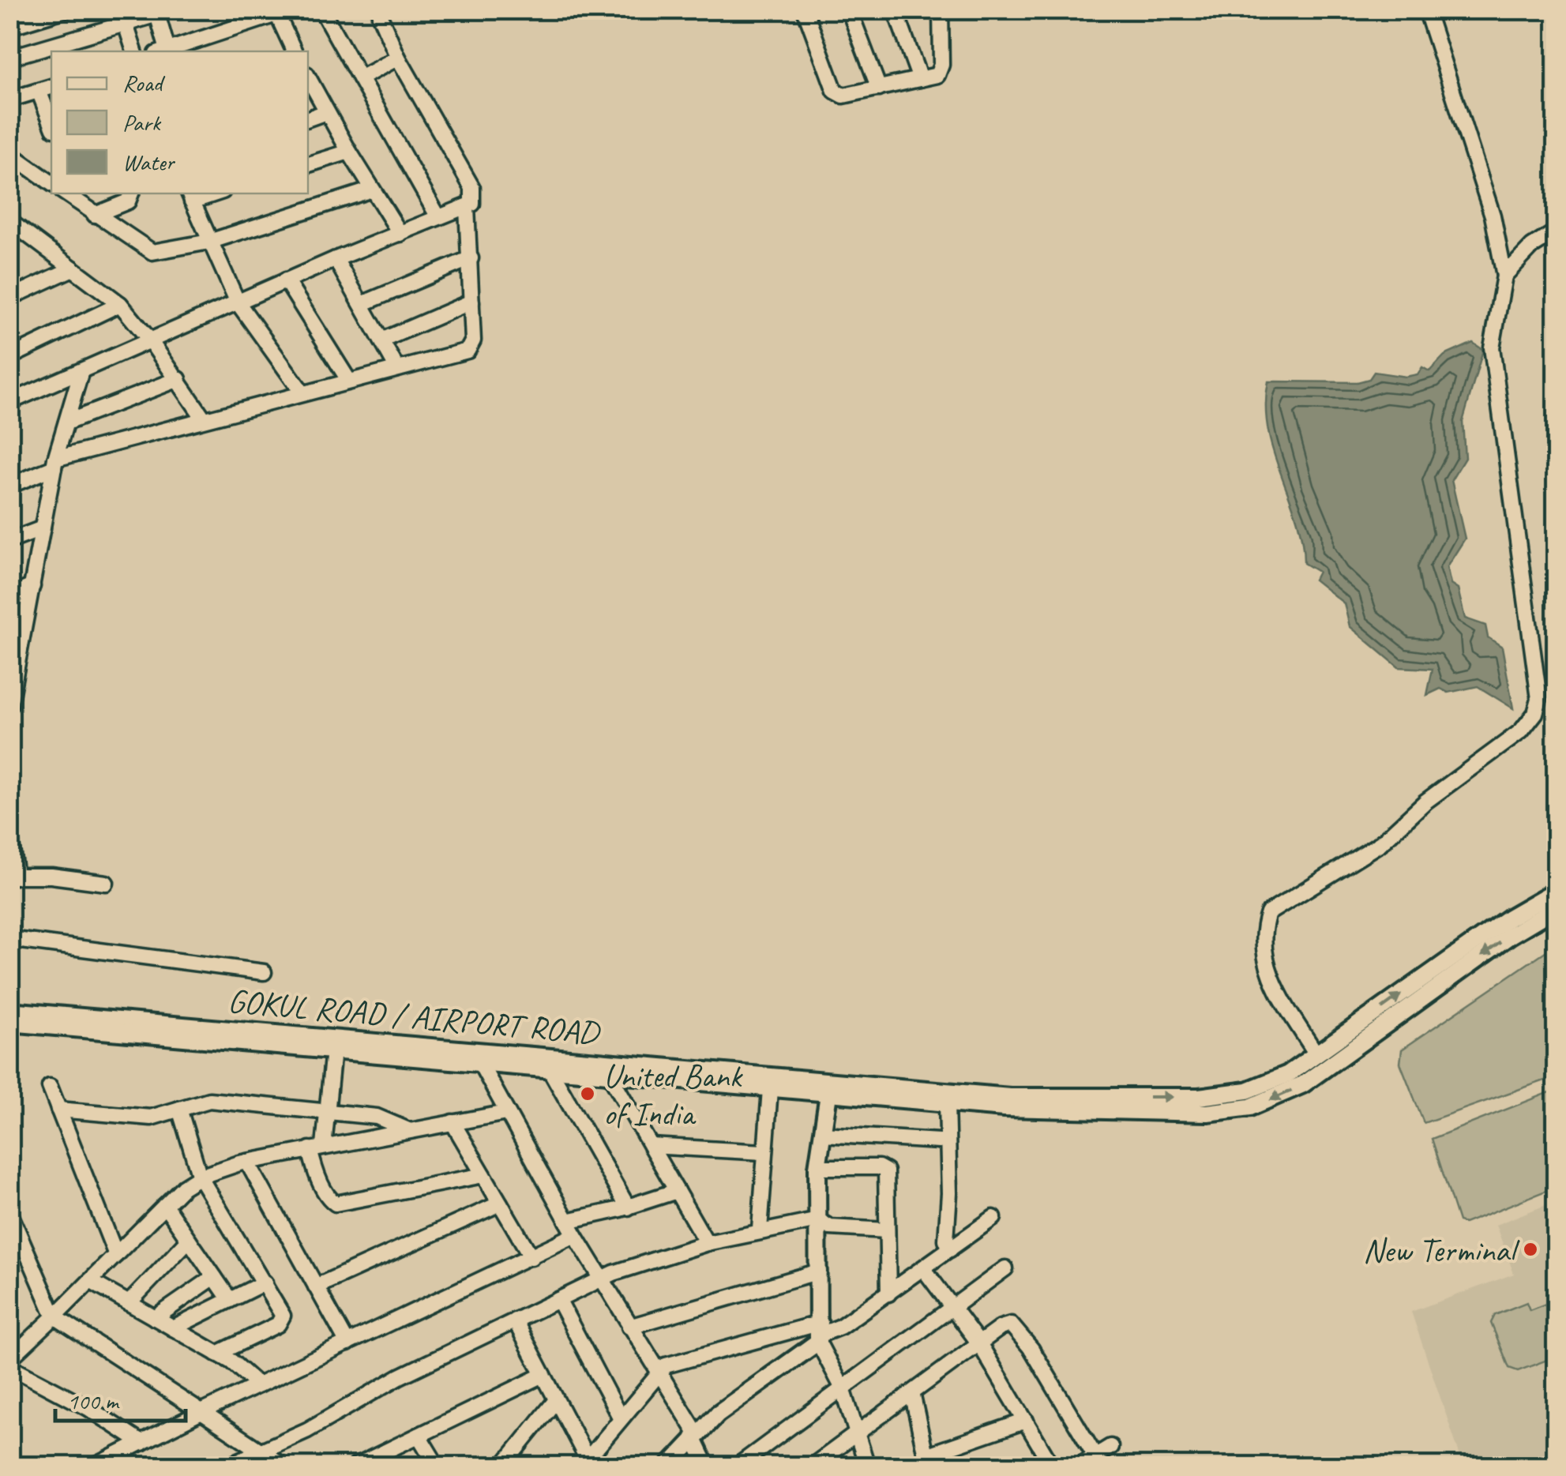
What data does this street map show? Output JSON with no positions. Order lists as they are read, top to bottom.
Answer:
{
  "streets": {
    "main road": ["GOKUL ROAD / AIRPORT ROAD"]
  },
  "places": ["United Bank of India", "New Terminal"],
  "legend": ["Road", "Park", "Water"],
  "scale_bar": "100 m"
}
